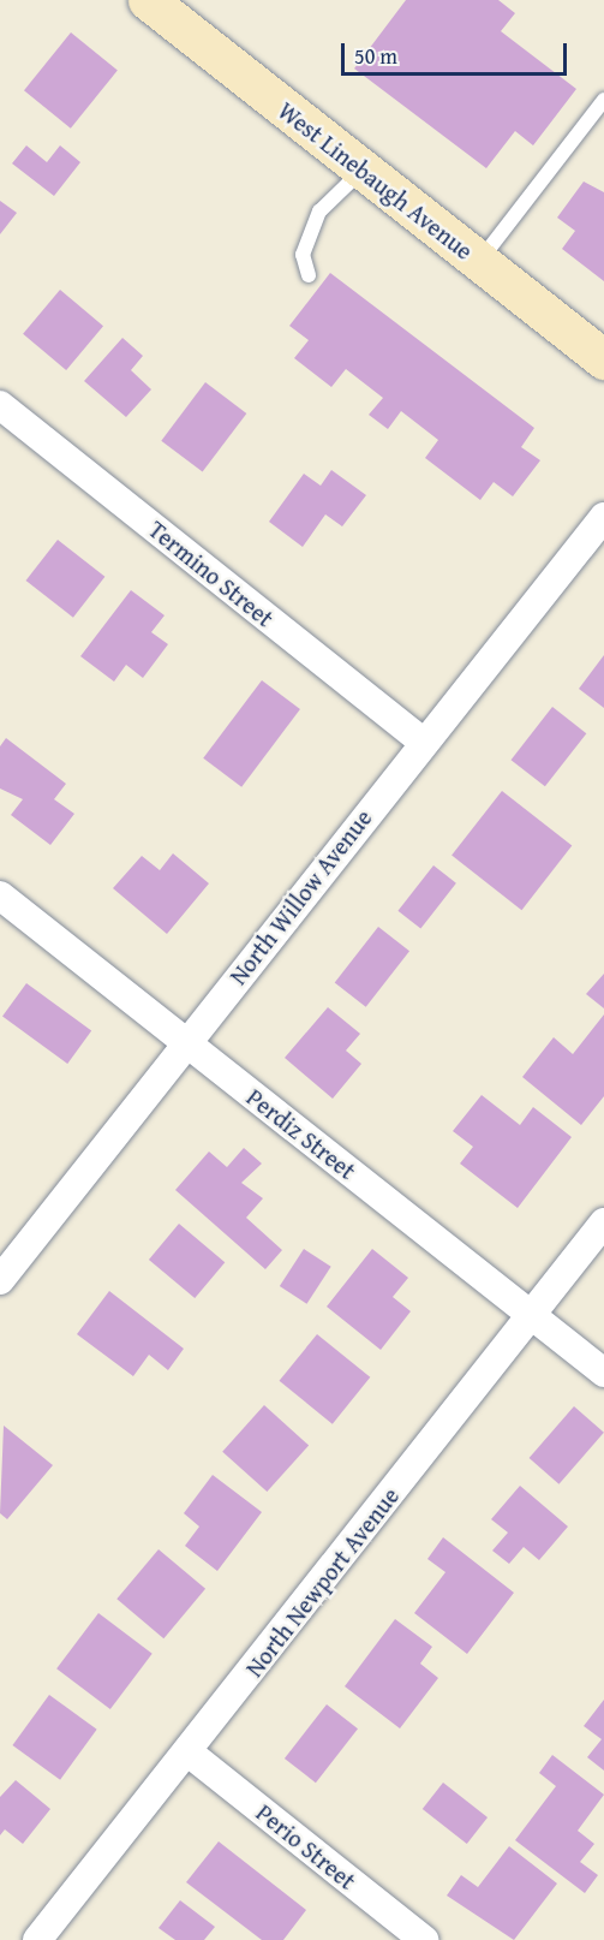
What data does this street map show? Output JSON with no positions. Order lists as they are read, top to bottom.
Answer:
{
  "streets": {
    "street": [
      "West Linebaugh Avenue",
      "Termino Street",
      "North Willow Avenue",
      "Perdiz Street",
      "North Newport Avenue",
      "Perio Street"
    ]
  },
  "crossings": [
    ["Termino Street", "North Willow Avenue"],
    ["North Willow Avenue", "Perdiz Street"],
    ["Perdiz Street", "North Newport Avenue"],
    ["North Newport Avenue", "Perio Street"]
  ],
  "scale_bar": "50 m"
}
